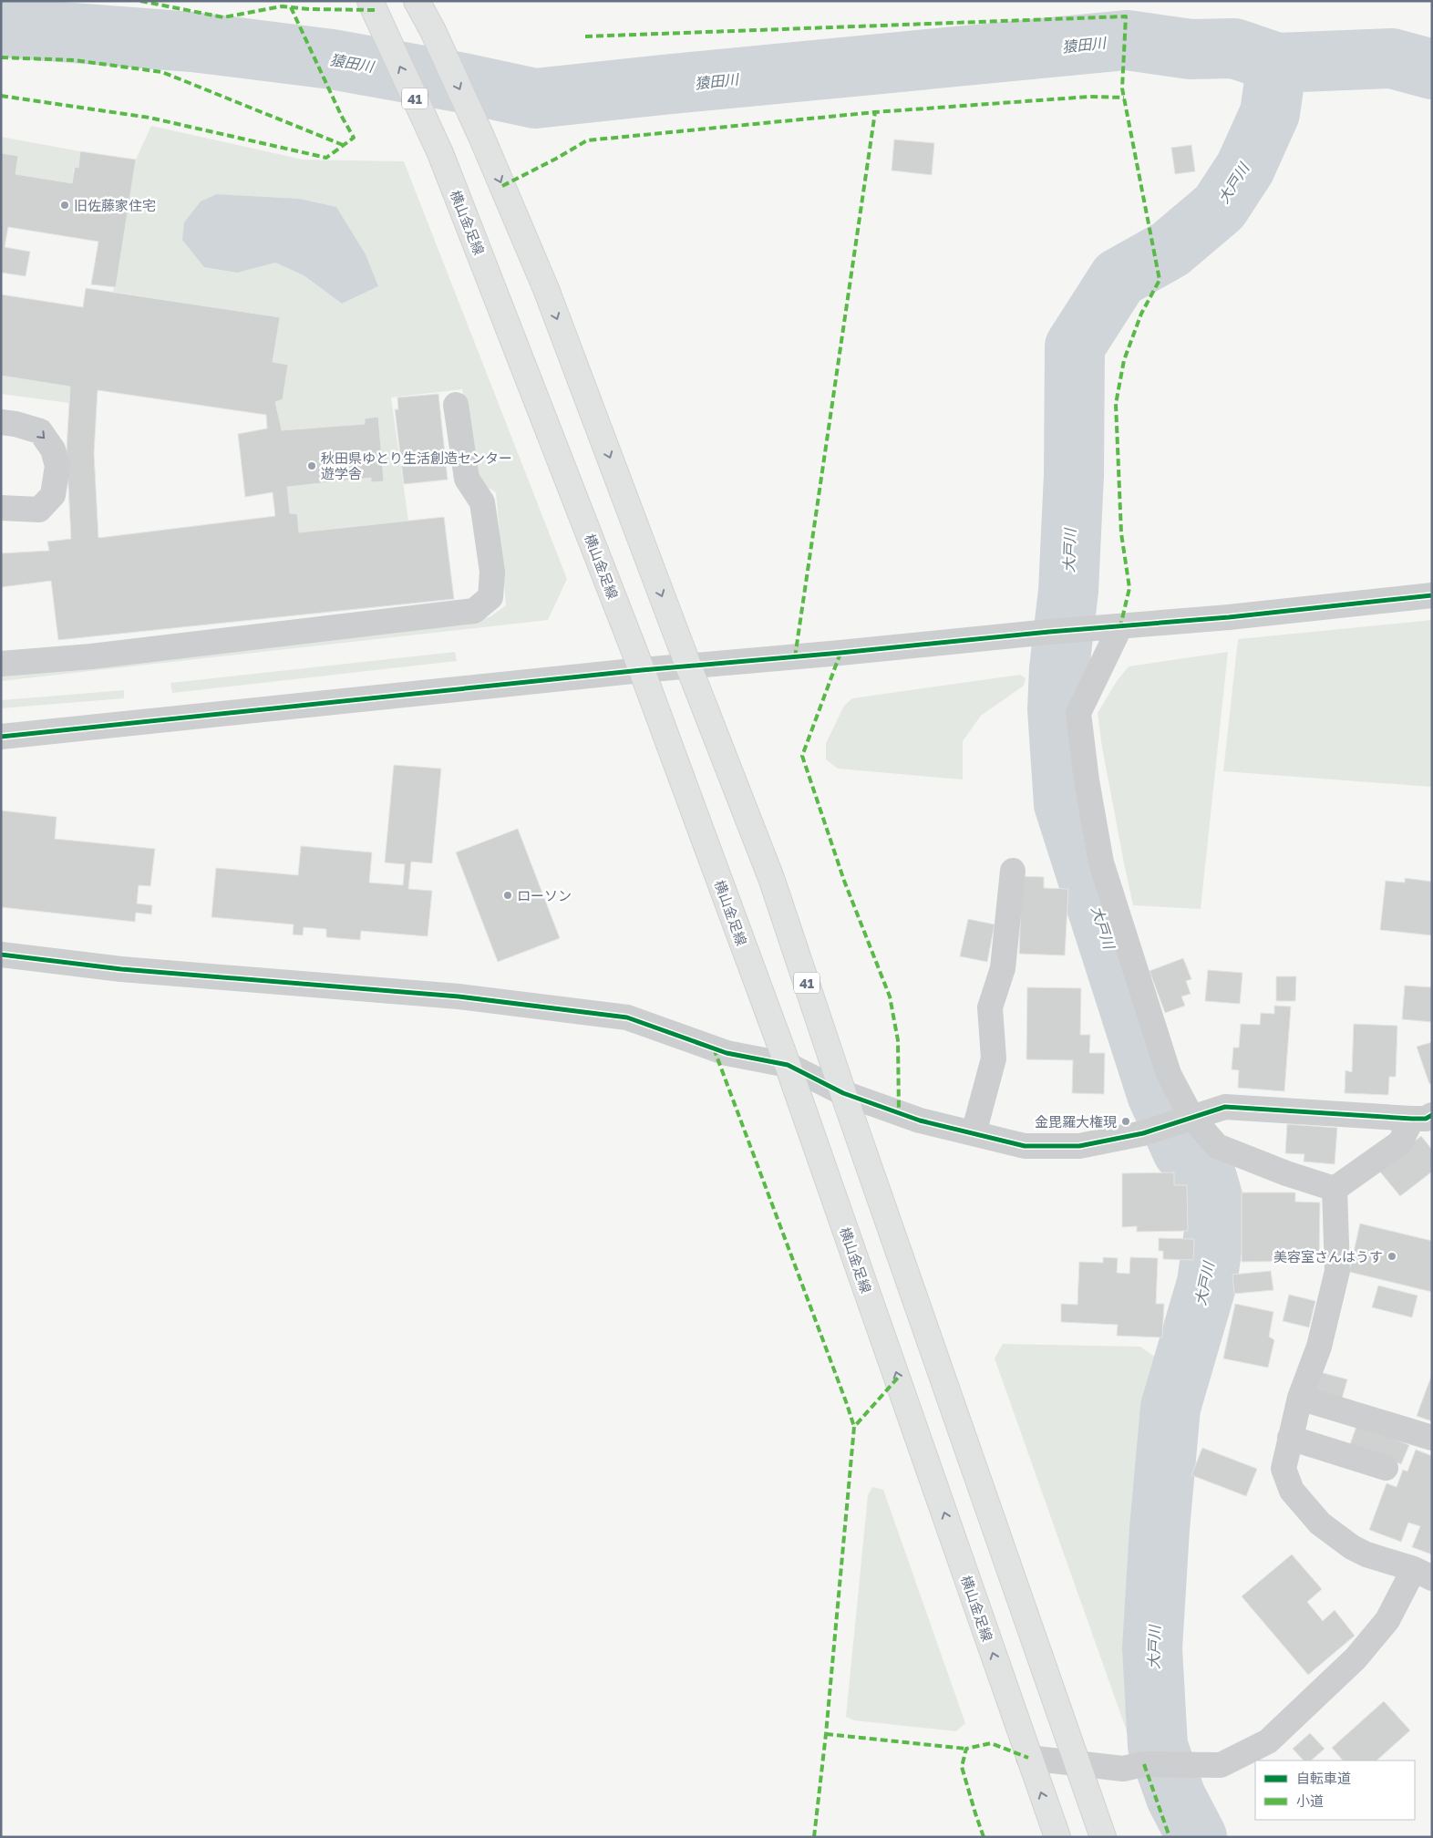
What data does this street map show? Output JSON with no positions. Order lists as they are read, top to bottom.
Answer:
{
  "streets": {
    "main road": ["41", "横山金足線"]
  },
  "water": ["猿田川", "大戸川"],
  "places": [
    "旧佐藤家住宅",
    "秋田県ゆとり生活創造センター 遊学舎",
    "ローソン",
    "金毘羅大権現",
    "美容室さんはうす"
  ],
  "legend": ["自転車道", "小道"]
}
